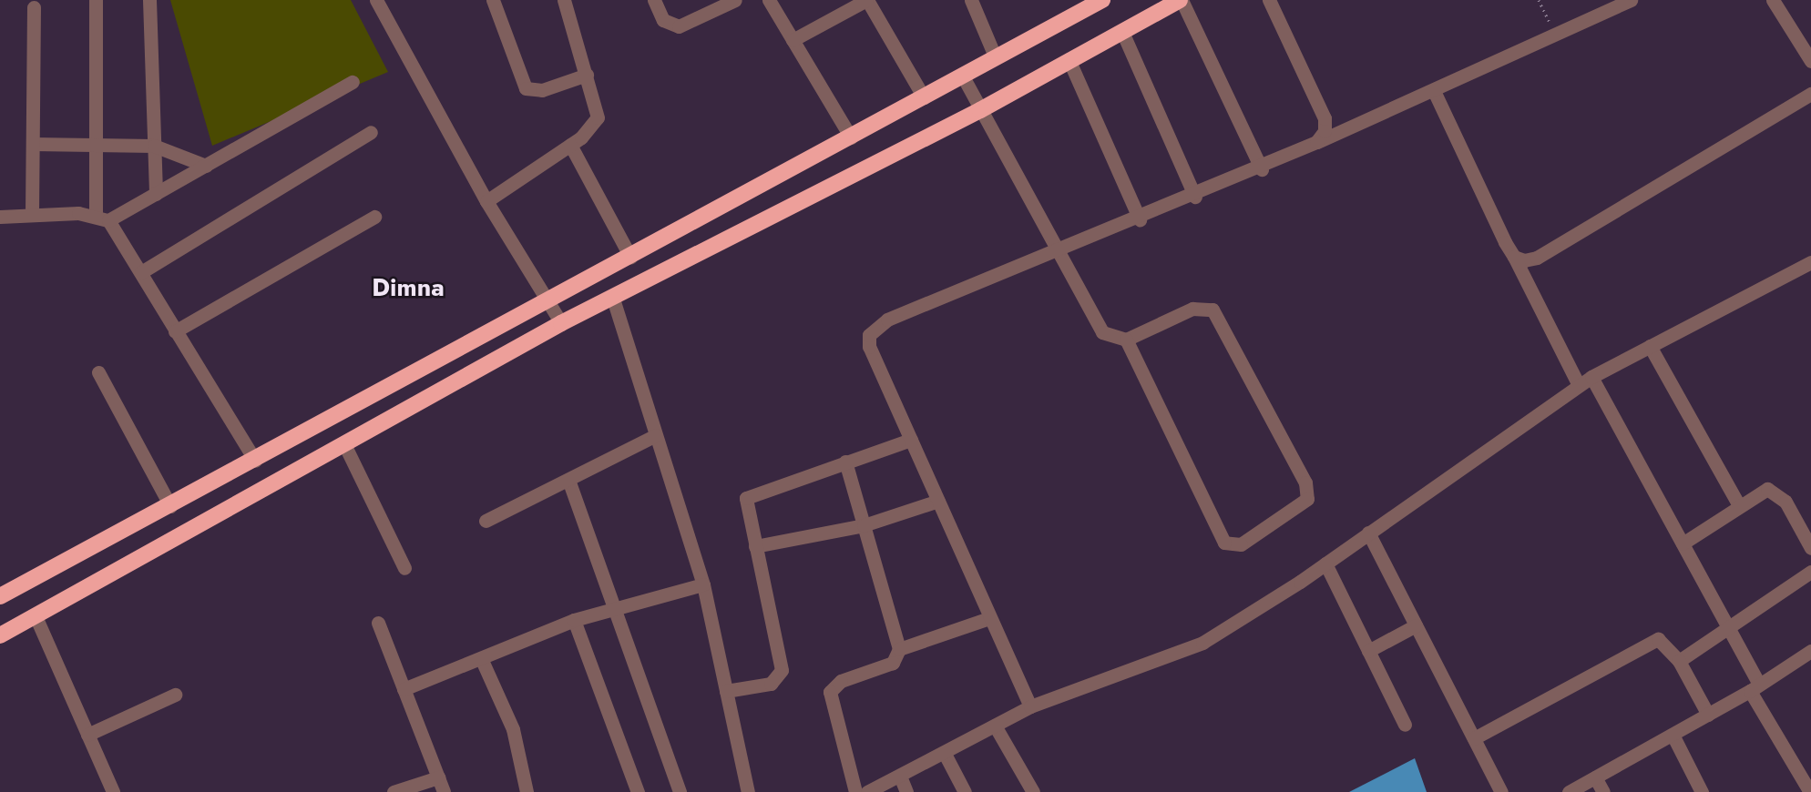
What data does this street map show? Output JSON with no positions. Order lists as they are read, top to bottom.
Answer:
{
  "districts": ["Dimna"]
}
